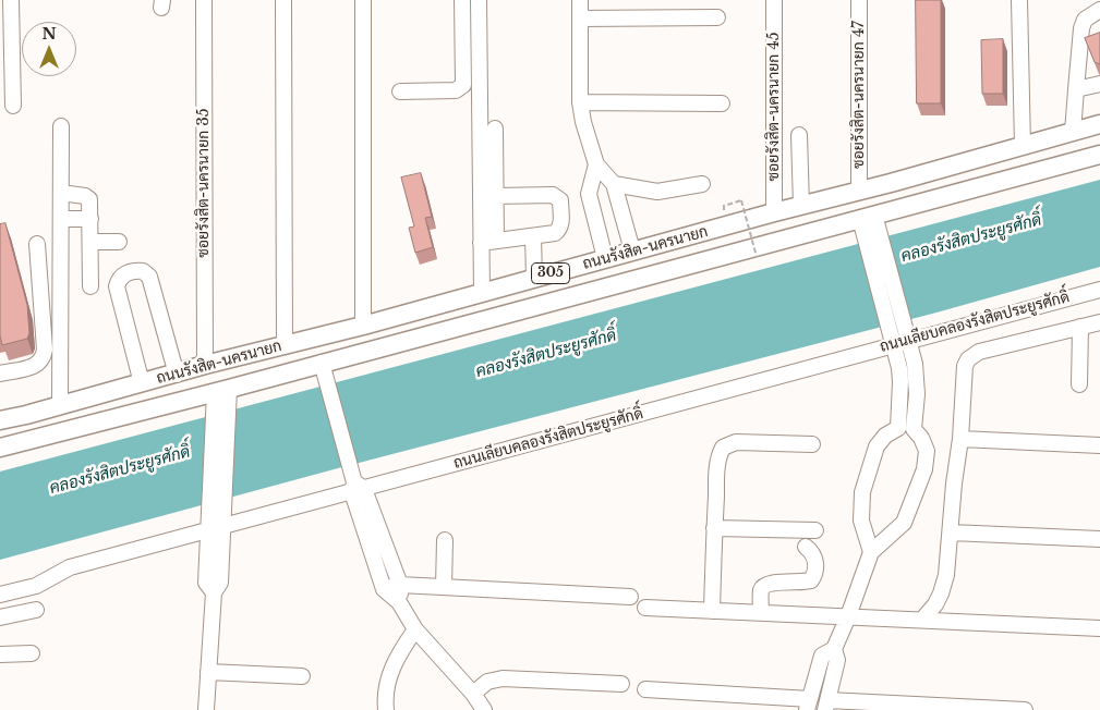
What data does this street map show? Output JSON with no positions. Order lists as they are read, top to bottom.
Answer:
{
  "streets": {
    "main road": ["ถนนรังสิต-นครนายก", "305"],
    "street": [
      "ซอยรังสิต-นครนายก 47",
      "ซอยรังสิต-นครนายก 45",
      "ซอยรังสิต-นครนายก 35",
      "ถนนเลียบคลองรังสิตประยูรศักดิ์"
    ]
  },
  "crossings": [
    ["ซอยรังสิต-นครนายก 47", "ถนนรังสิต-นครนายก"],
    ["ซอยรังสิต-นครนายก 45", "ถนนรังสิต-นครนายก"],
    ["ซอยรังสิต-นครนายก 35", "ถนนรังสิต-นครนายก"]
  ],
  "water": ["คลองรังสิตประยูรศักดิ์"],
  "north": "top"
}
